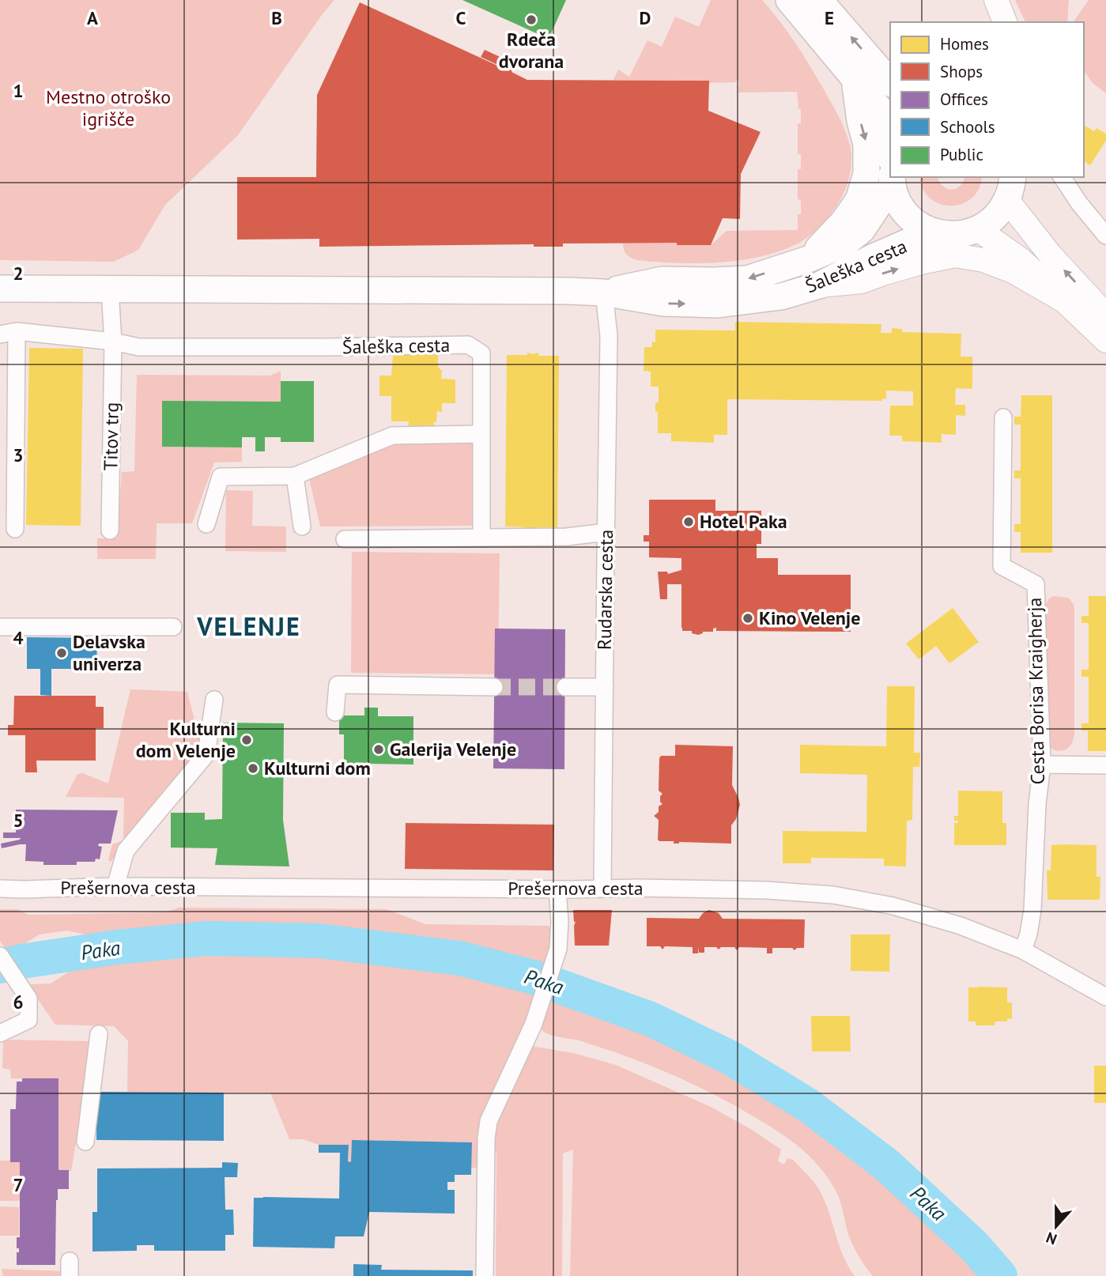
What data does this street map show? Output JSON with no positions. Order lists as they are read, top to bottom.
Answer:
{
  "streets": {
    "main road": ["Šaleška cesta"],
    "street": [
      "Titov trg",
      "Rudarska cesta",
      "Cesta Borisa Kraigherja",
      "Prešernova cesta"
    ]
  },
  "crossings": [
    ["Šaleška cesta", "Titov trg"],
    ["Šaleška cesta", "Rudarska cesta"],
    ["Rudarska cesta", "Prešernova cesta"],
    ["Cesta Borisa Kraigherja", "Prešernova cesta"]
  ],
  "districts": ["VELENJE"],
  "water": ["Paka"],
  "parks": ["Mestno otroško igrišče"],
  "places": [
    "Rdeča dvorana",
    "Hotel Paka",
    "Kino Velenje",
    "Delavska univerza",
    "Kulturni dom Velenje",
    "Galerija Velenje",
    "Kulturni dom"
  ],
  "legend": [
    "Homes",
    "Shops",
    "Offices",
    "Schools",
    "Public"
  ],
  "north": "bottom",
  "grid": {
    "columns": [
      "A",
      "B",
      "C",
      "D",
      "E"
    ],
    "rows": [
      "1",
      "2",
      "3",
      "4",
      "5",
      "6",
      "7"
    ]
  }
}
